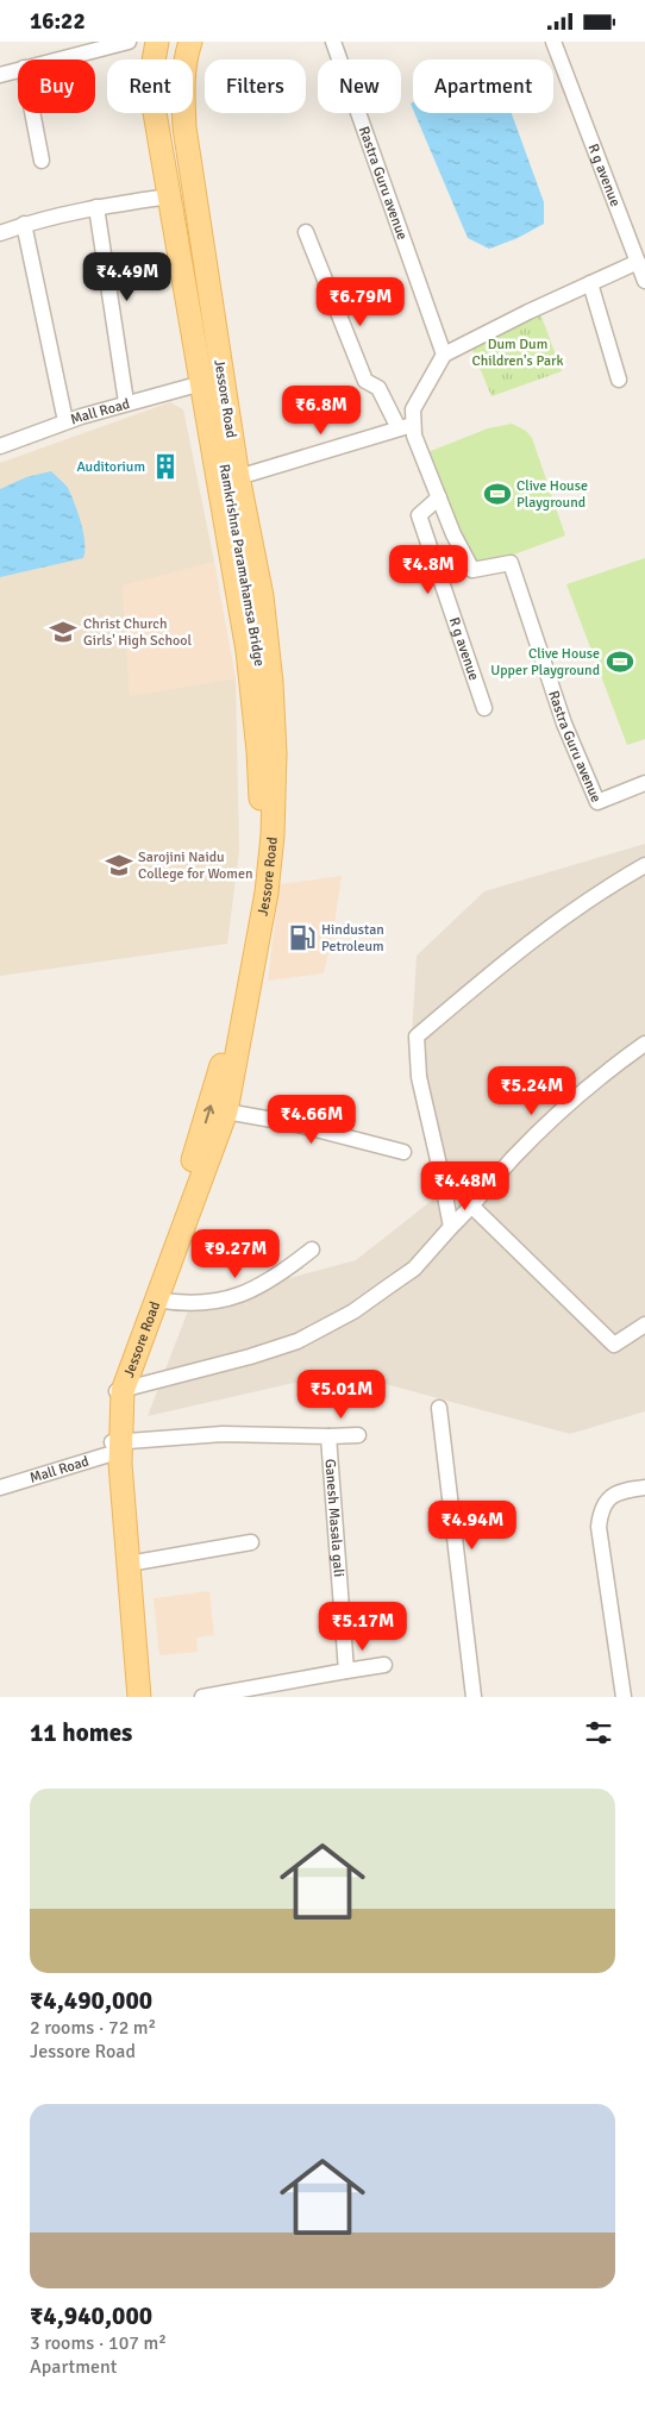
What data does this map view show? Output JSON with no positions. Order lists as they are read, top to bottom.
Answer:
{
  "streets": {
    "main road": ["Jessore Road", "Ramkrishna Paramahamsa Bridge"],
    "street": [
      "R g avenue",
      "Rastra Guru avenue",
      "Mall Road",
      "Ganesh Masala gali"
    ]
  },
  "crossings": [
    ["R g avenue", "Rastra Guru avenue"],
    ["Jessore Road", "Mall Road"],
    ["Jessore Road", "Ramkrishna Paramahamsa Bridge"]
  ],
  "parks": ["Dum Dum Children's Park"],
  "places": {
    "building": ["Auditorium"],
    "sports": ["Clive House Playground", "Clive House Upper Playground"],
    "school or university": ["Christ Church Girls' High School", "Sarojini Naidu College for Women"],
    "fuel station": ["Hindustan Petroleum"]
  },
  "page": {
    "status": "16:22",
    "chip": [
      "Buy",
      "Rent",
      "Filters",
      "New",
      "Apartment"
    ],
    "price": [
      "₹4.49M",
      "₹6.79M",
      "₹6.8M",
      "₹4.8M",
      "₹5.24M",
      "₹4.66M",
      "₹4.48M",
      "₹9.27M",
      "₹5.01M",
      "₹4.94M",
      "₹5.17M"
    ],
    "heading": "11 homes",
    "list": [
      {
        "name": "₹4,490,000",
        "note": "2 rooms · 72 m² · Jessore Road"
      },
      {
        "name": "₹4,940,000",
        "note": "3 rooms · 107 m² · Apartment"
      }
    ]
  }
}
